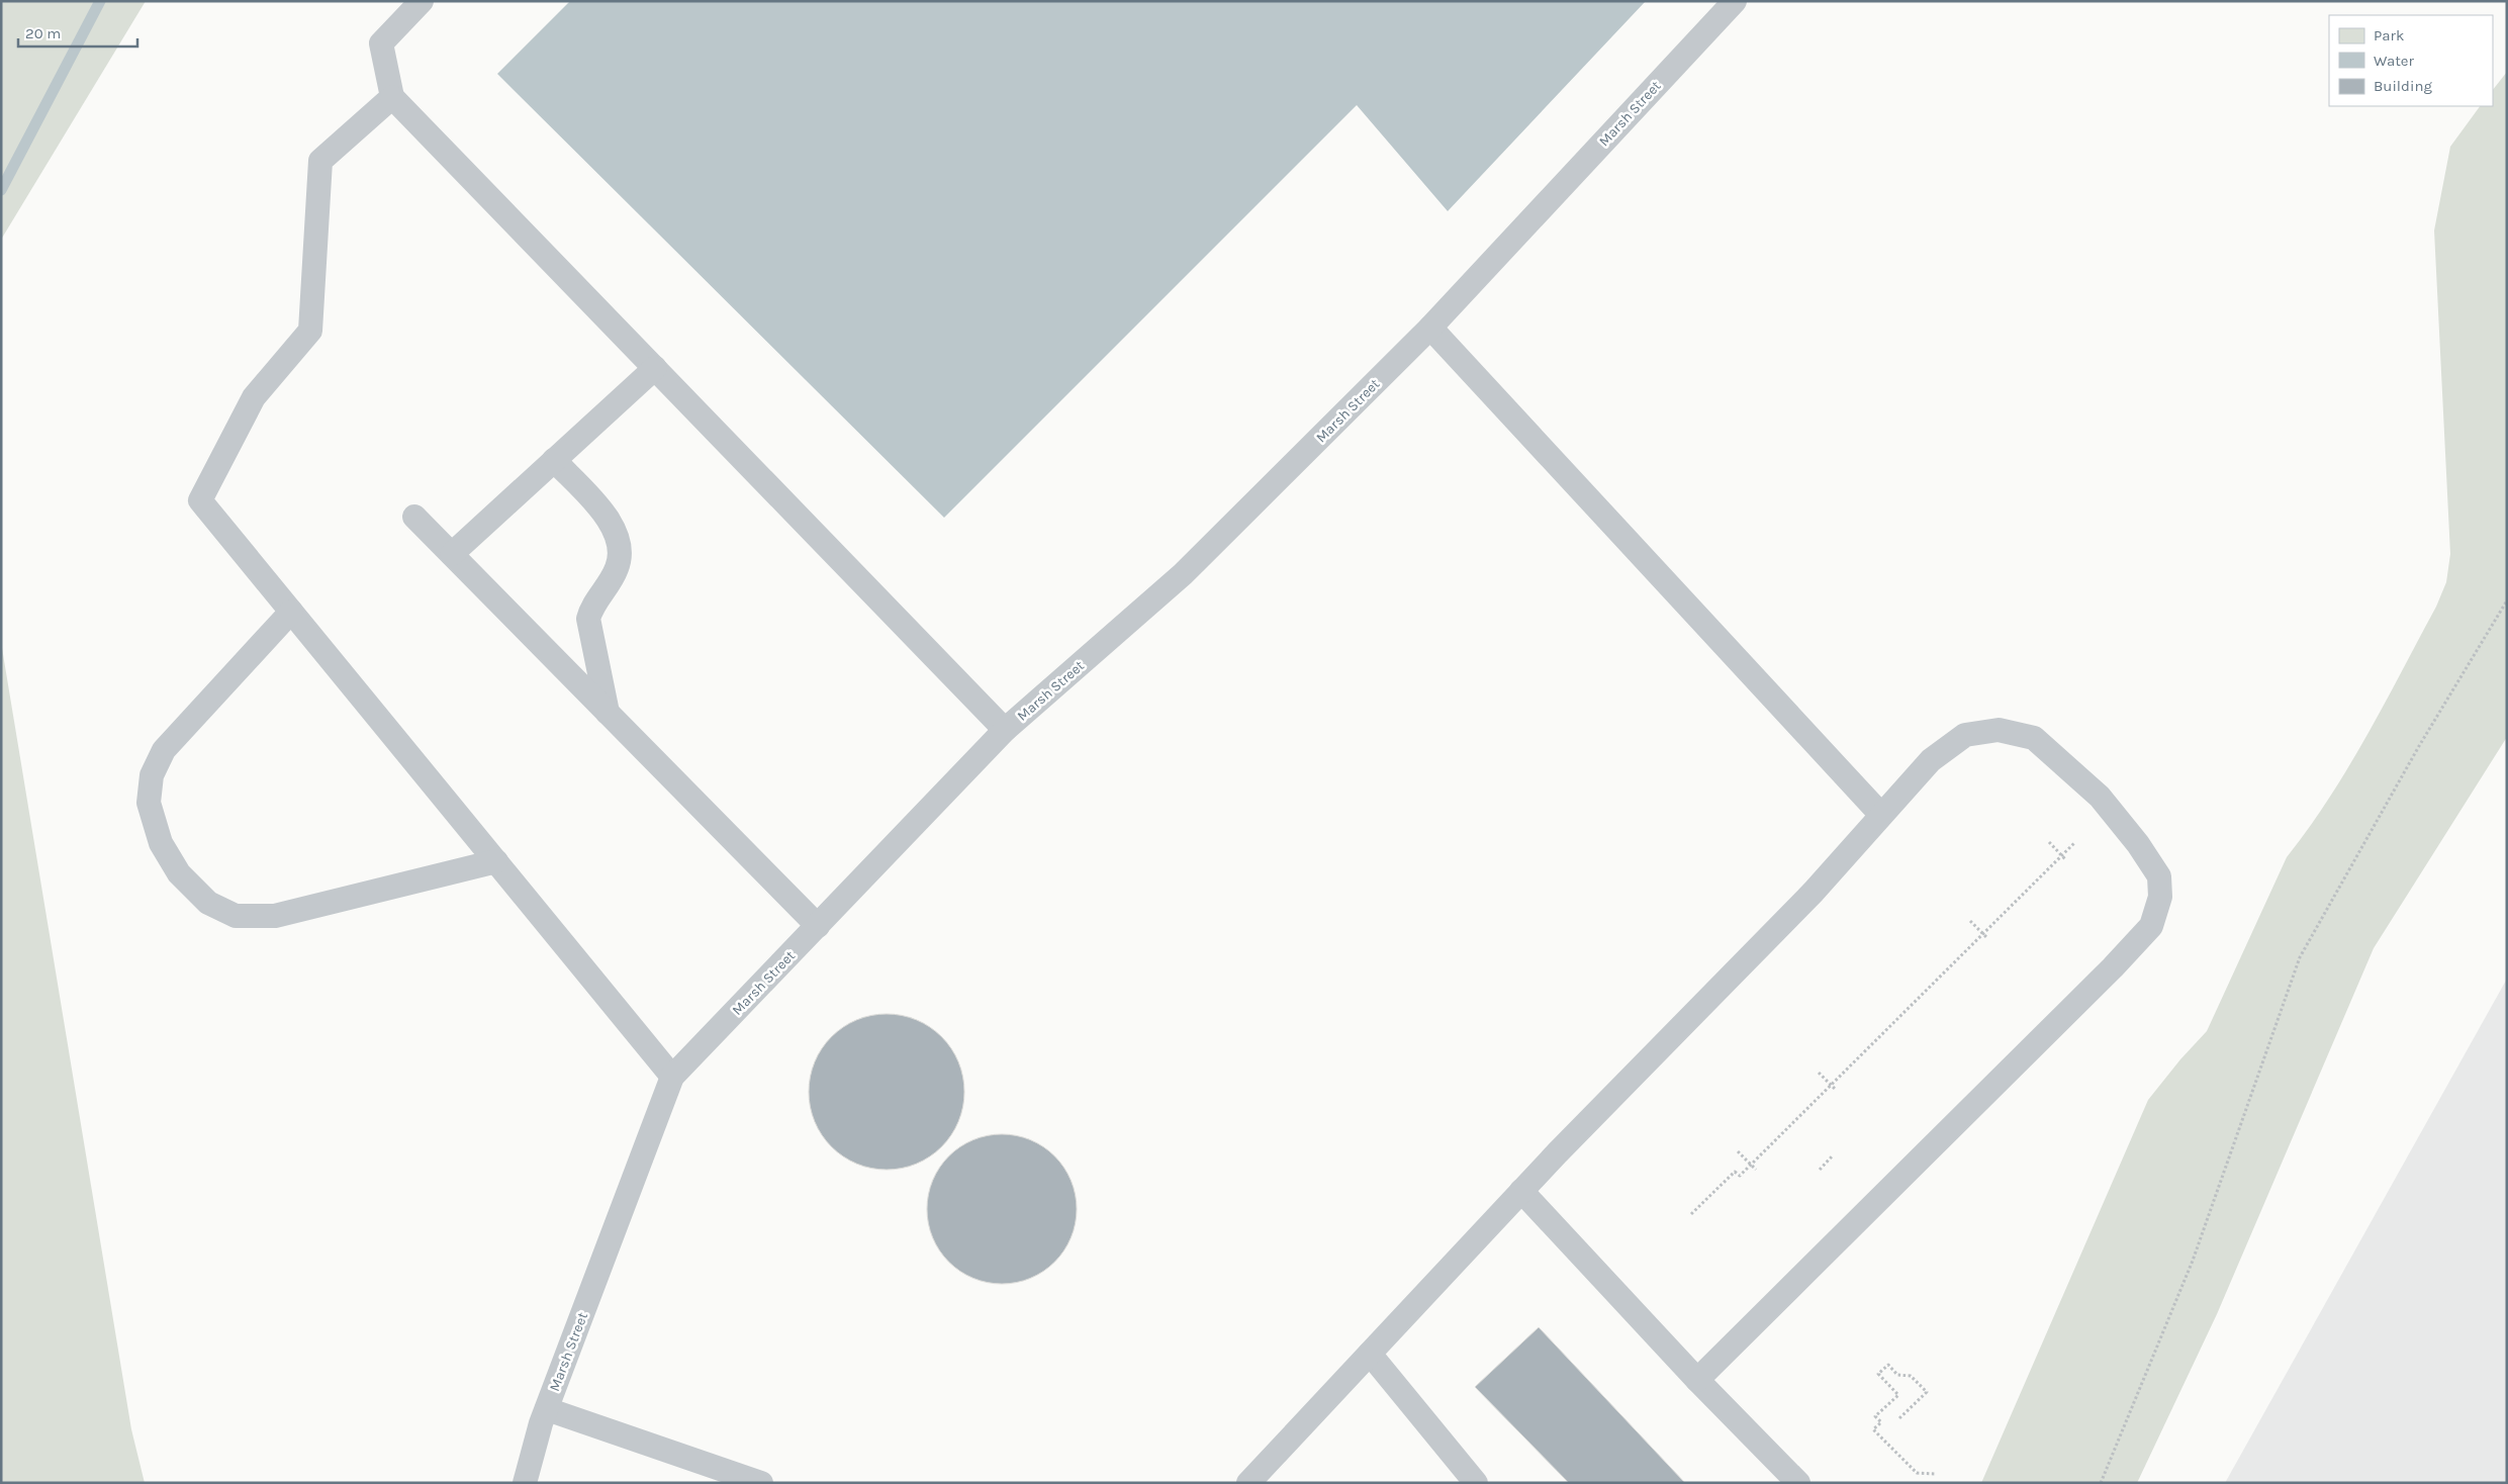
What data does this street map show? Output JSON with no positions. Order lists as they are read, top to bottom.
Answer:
{
  "streets": {
    "lane": ["Marsh Street"]
  },
  "legend": ["Park", "Water", "Building"],
  "scale_bar": "20 m"
}
